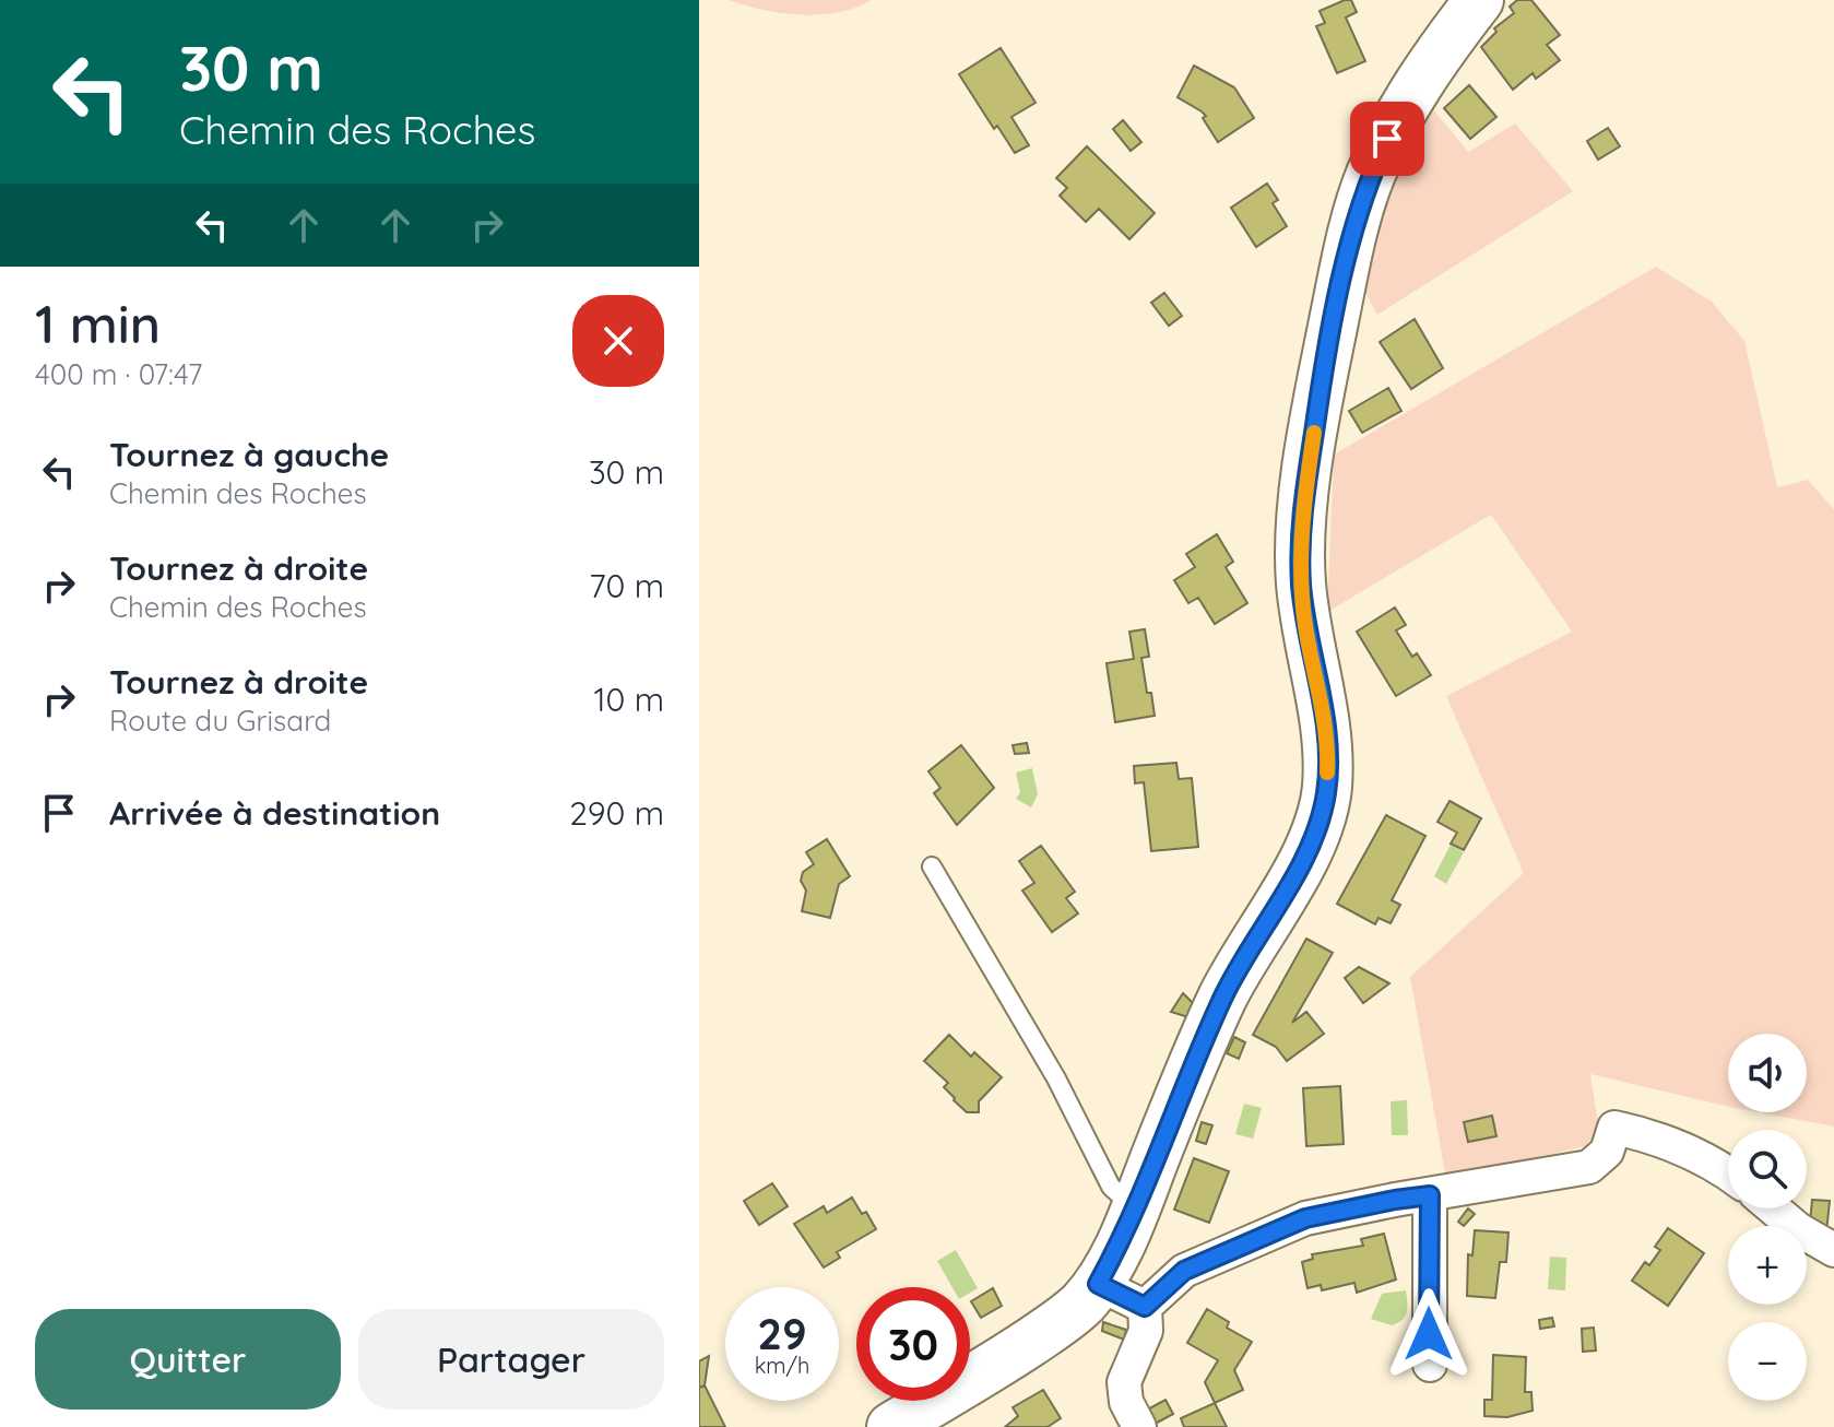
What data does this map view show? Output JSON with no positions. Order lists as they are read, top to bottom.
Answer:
{
  "page": {
    "turn": ["30 m", "Chemin des Roches"],
    "heading": ["1 min", "400 m · 07:47"],
    "list": [
      {
        "name": "Tournez à gauche",
        "note": "Chemin des Roches",
        "value": "30 m"
      },
      {
        "name": "Tournez à droite",
        "note": "Chemin des Roches",
        "value": "70 m"
      },
      {
        "name": "Tournez à droite",
        "note": "Route du Grisard",
        "value": "10 m"
      },
      {
        "name": "Arrivée à destination",
        "value": "290 m"
      }
    ],
    "map_buttons": ["+", "−"],
    "speed": "29 km/h",
    "limit": "30",
    "buttons": ["Quitter", "Partager"]
  }
}
